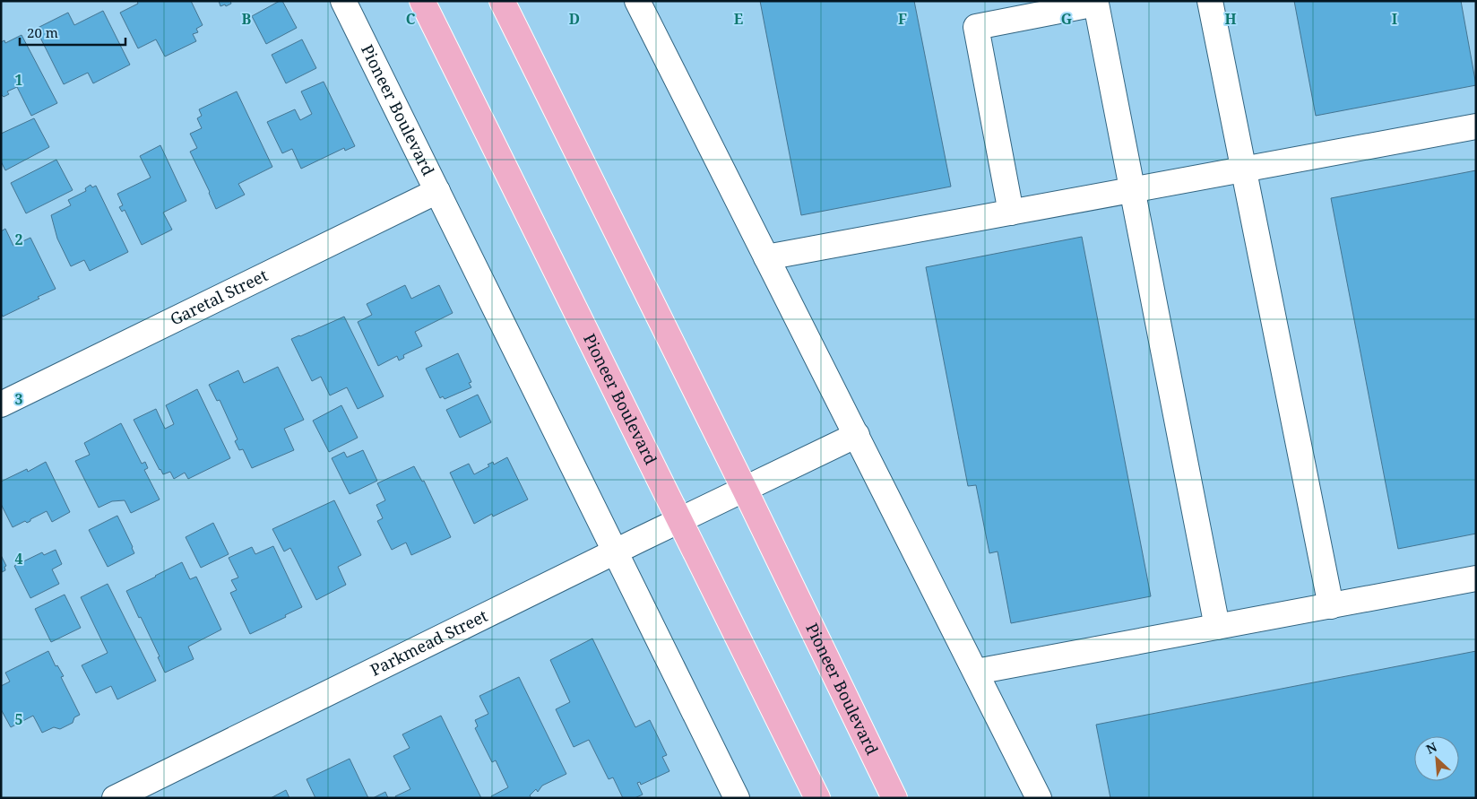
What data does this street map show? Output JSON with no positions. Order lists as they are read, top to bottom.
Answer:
{
  "streets": {
    "main road": ["Pioneer Boulevard"],
    "street": ["Garetal Street", "Parkmead Street"]
  },
  "crossings": [
    ["Pioneer Boulevard", "Garetal Street"],
    ["Pioneer Boulevard", "Parkmead Street"]
  ],
  "scale_bar": "20 m",
  "north": "top left",
  "grid": {
    "columns": [
      "B",
      "C",
      "D",
      "E",
      "F",
      "G",
      "H",
      "I"
    ],
    "rows": [
      "1",
      "2",
      "3",
      "4",
      "5"
    ]
  }
}
